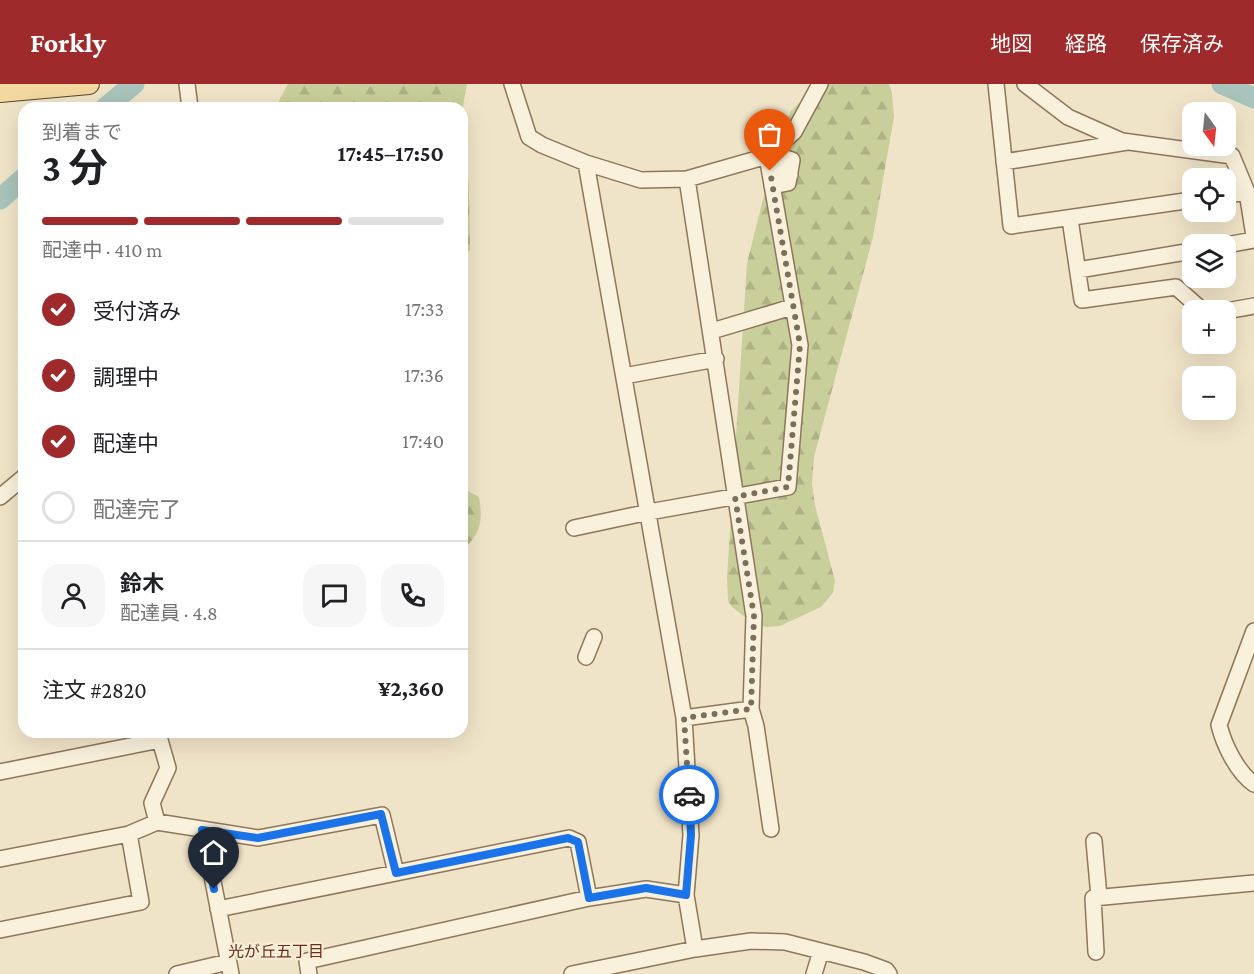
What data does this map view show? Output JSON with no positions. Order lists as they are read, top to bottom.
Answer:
{
  "districts": ["光が丘五丁目"],
  "north": "bottom",
  "page": {
    "header": "Forkly",
    "nav": ["地図", "経路", "保存済み"],
    "map_buttons": ["+", "−"],
    "heading": ["3 分", "到着まで", "17:45–17:50"],
    "panel": [
      "鈴木",
      "配達員 · 4.8",
      "注文 #2820",
      "¥2,360"
    ],
    "bar": "配達中 · 410 m",
    "list": [
      ["受付済み", "17:33"],
      ["調理中", "17:36"],
      ["配達中", "17:40"],
      "配達完了"
    ]
  }
}
